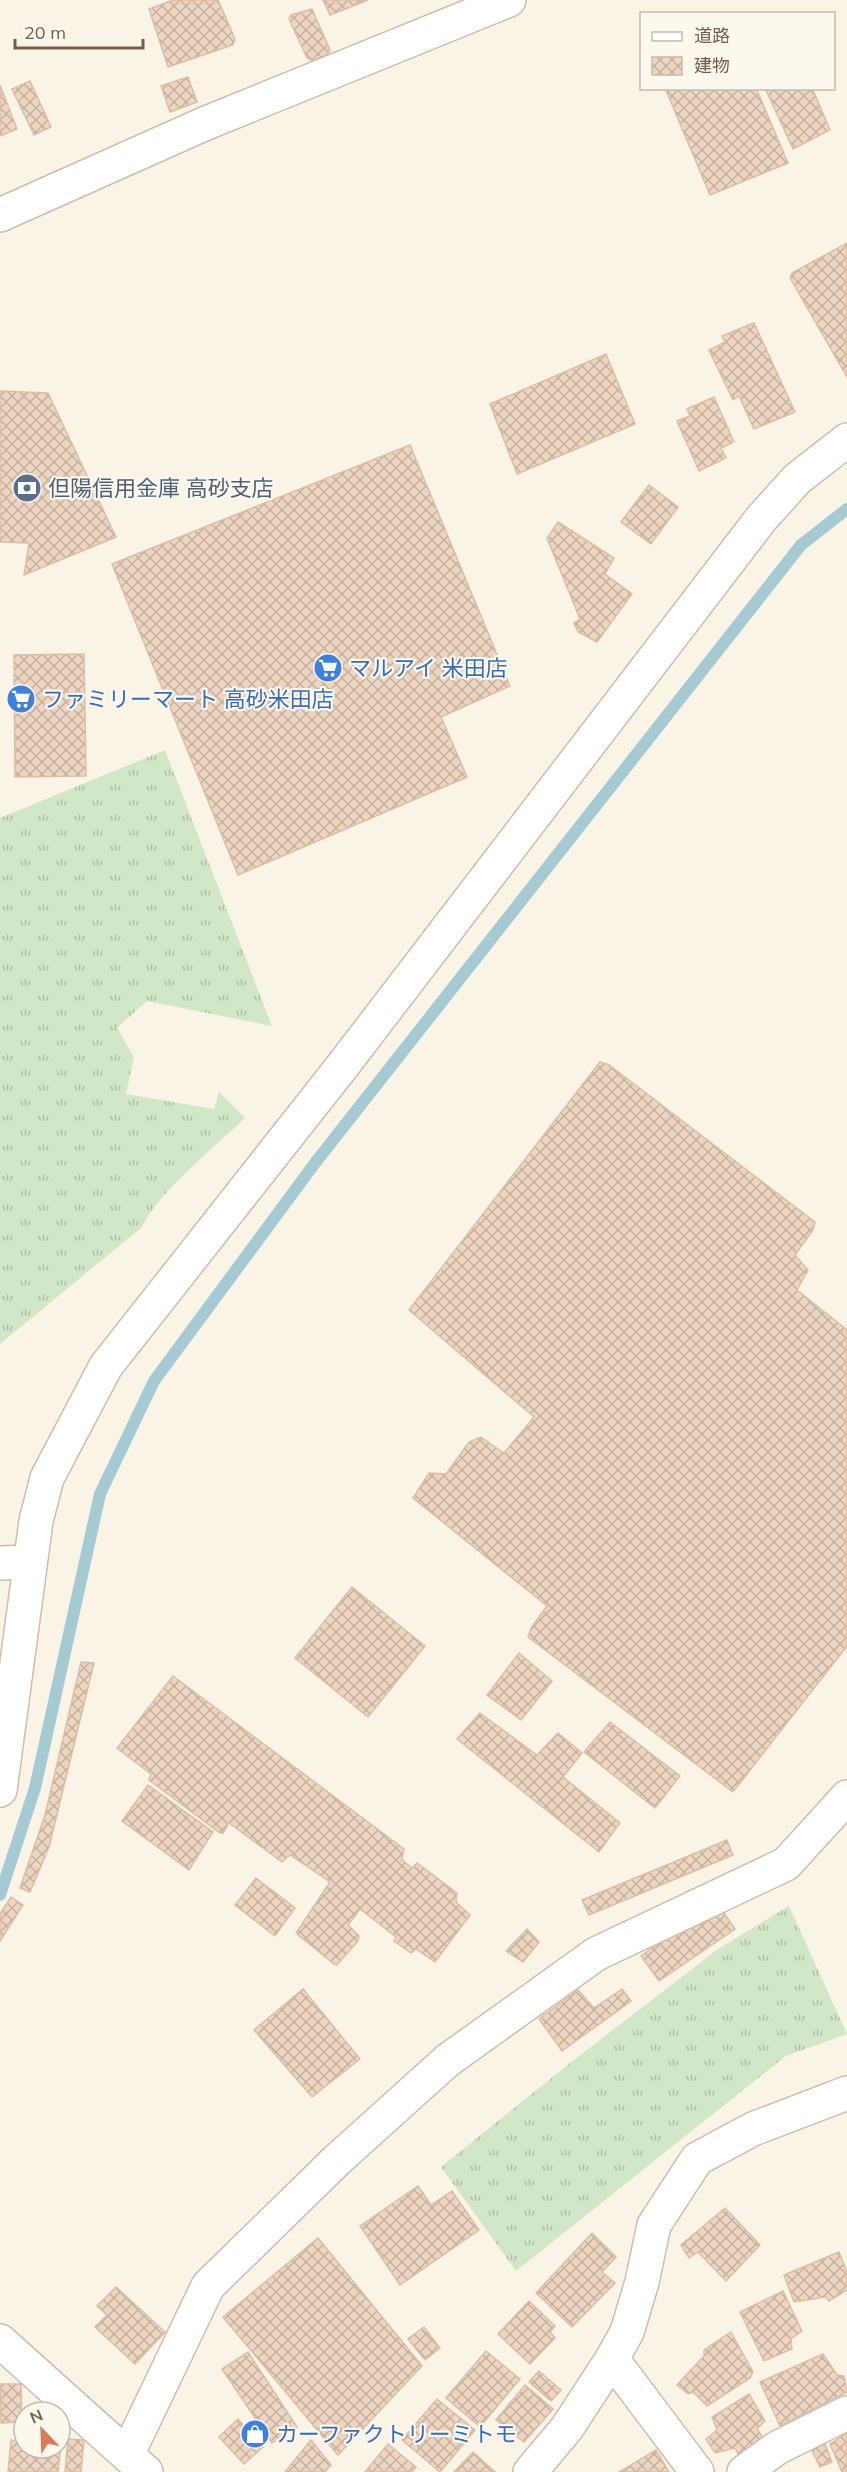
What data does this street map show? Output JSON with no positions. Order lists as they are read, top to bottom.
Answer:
{
  "places": {
    "bank": ["但陽信用金庫 高砂支店"],
    "supermarket": ["マルアイ 米田店", "ファミリーマート 高砂米田店"],
    "shop": ["カーファクトリーミトモ"]
  },
  "legend": ["道路", "建物"],
  "scale_bar": "20 m",
  "north": "top left"
}
